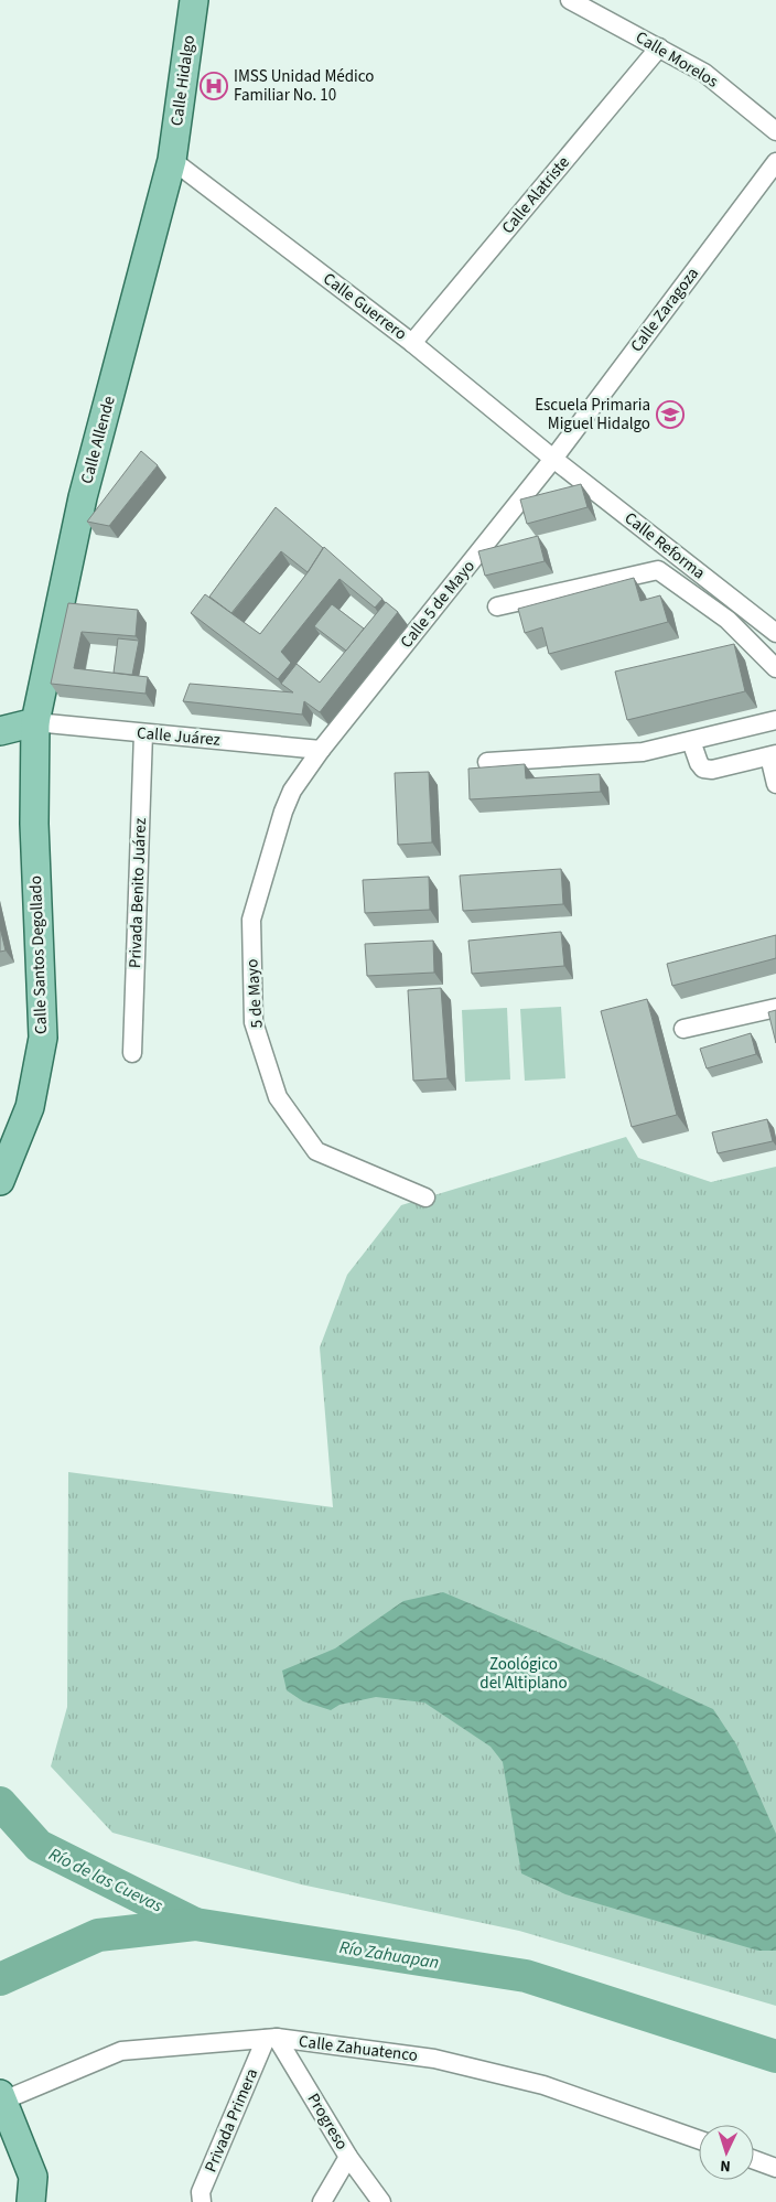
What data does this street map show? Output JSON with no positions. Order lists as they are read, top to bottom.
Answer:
{
  "streets": {
    "main road": ["Calle Hidalgo", "Calle Allende", "Calle Santos Degollado"],
    "street": [
      "Calle Morelos",
      "Calle Alatriste",
      "Calle Guerrero",
      "Calle Zaragoza",
      "Calle Reforma",
      "Calle 5 de Mayo",
      "Calle Juárez",
      "Privada Benito Juárez",
      "5 de Mayo",
      "Calle Zahuatenco",
      "Privada Primera",
      "Progreso"
    ]
  },
  "crossings": [
    ["Calle Morelos", "Calle Alatriste"],
    ["Calle Hidalgo", "Calle Guerrero"],
    ["Calle Hidalgo", "Calle Allende"],
    ["Calle Alatriste", "Calle Guerrero"],
    ["Calle Guerrero", "Calle Zaragoza"],
    ["Calle Guerrero", "Calle Allende"],
    ["Calle Guerrero", "Calle Reforma"],
    ["Calle Guerrero", "Calle 5 de Mayo"],
    ["Calle Zaragoza", "Calle Reforma"],
    ["Calle Zaragoza", "Calle 5 de Mayo"],
    ["Calle Allende", "Calle Juárez"],
    ["Calle Allende", "Calle Santos Degollado"],
    ["Calle Reforma", "Calle 5 de Mayo"],
    ["Calle 5 de Mayo", "Calle Juárez"],
    ["Calle 5 de Mayo", "5 de Mayo"],
    ["Calle Juárez", "Privada Benito Juárez"],
    ["Calle Juárez", "Calle Santos Degollado"],
    ["Calle Juárez", "5 de Mayo"],
    ["Calle Zahuatenco", "Privada Primera"],
    ["Calle Zahuatenco", "Progreso"],
    ["Privada Primera", "Progreso"]
  ],
  "water": ["Río de las Cuevas", "Río Zahuapan"],
  "parks": ["Zoológico del Altiplano"],
  "places": {
    "hospital": ["IMSS Unidad Médico Familiar No. 10"],
    "school or university": ["Escuela Primaria Miguel Hidalgo"]
  },
  "north": "bottom"
}
